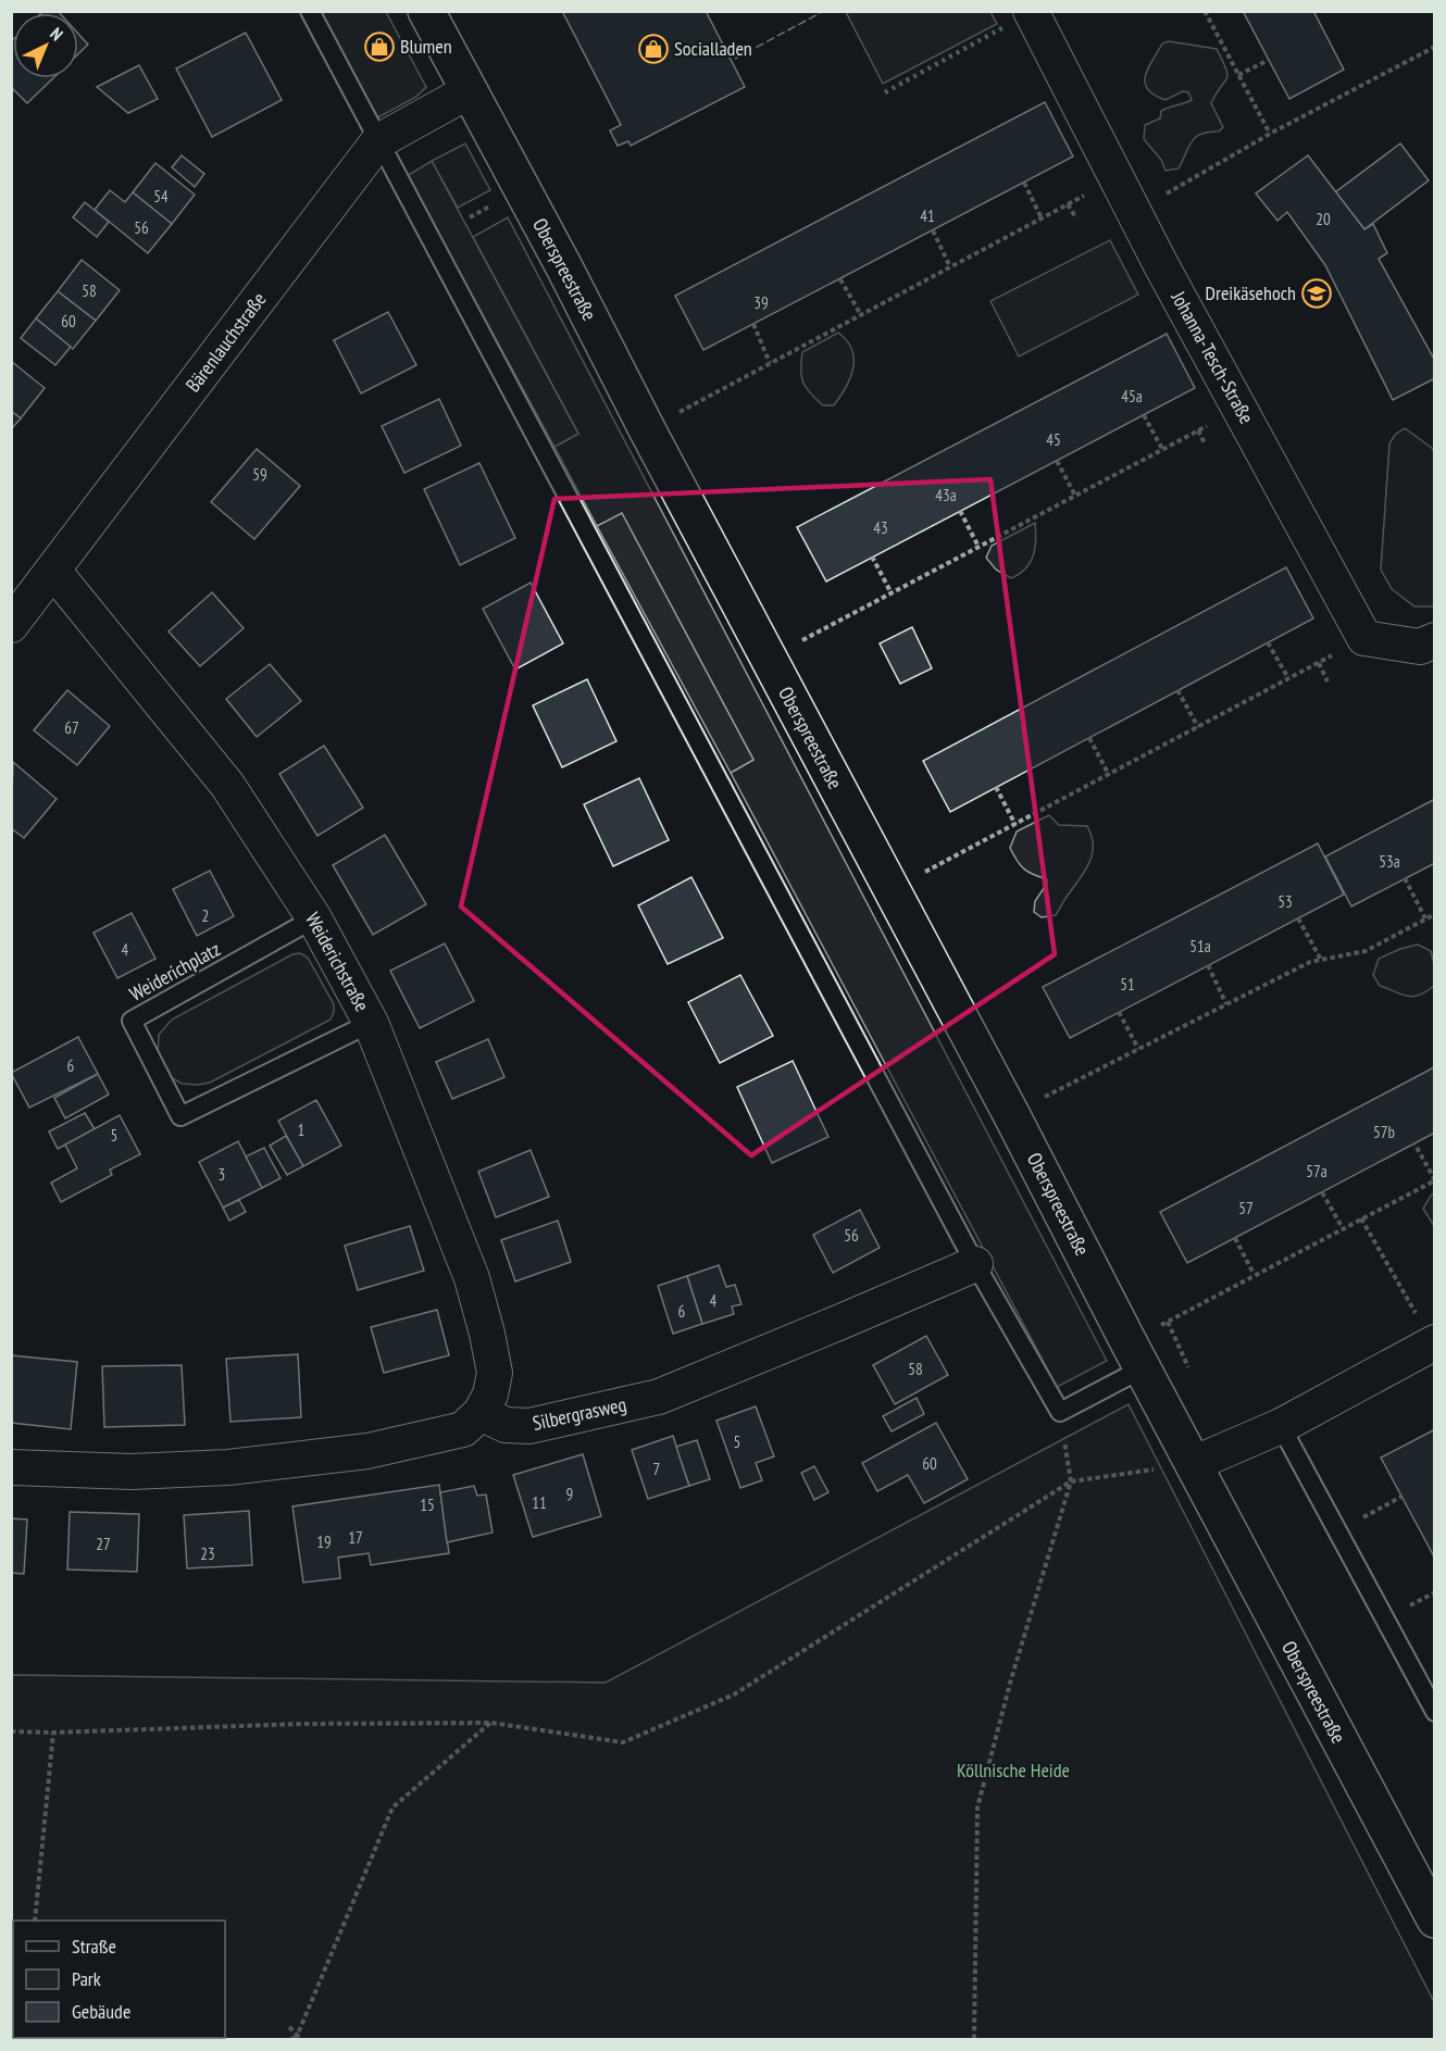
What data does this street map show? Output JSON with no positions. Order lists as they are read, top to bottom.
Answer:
{
  "streets": {
    "main road": ["Oberspreestraße"],
    "street": [
      "Bärenlauchstraße",
      "Johanna-Tesch-Straße",
      "Weiderichstraße",
      "Silbergrasweg"
    ],
    "lane": ["Weiderichplatz"]
  },
  "crossings": [
    ["Oberspreestraße", "Bärenlauchstraße"],
    ["Bärenlauchstraße", "Weiderichstraße"],
    ["Weiderichstraße", "Weiderichplatz"],
    ["Weiderichstraße", "Silbergrasweg"]
  ],
  "parks": ["Köllnische Heide"],
  "places": {
    "shop": ["Blumen", "Socialladen"],
    "school or university": ["Dreikäsehoch"]
  },
  "house_numbers": [
    "54",
    "41",
    "20",
    "56",
    "58",
    "39",
    "60",
    "45a",
    "45",
    "59",
    "43a",
    "43",
    "67",
    "53a",
    "53",
    "2",
    "51a",
    "4",
    "51",
    "6",
    "1",
    "57b",
    "5",
    "57a",
    "3",
    "57",
    "56",
    "4",
    "6",
    "58",
    "5",
    "60",
    "7",
    "9",
    "11",
    "15",
    "17",
    "19",
    "27",
    "23"
  ],
  "legend": ["Straße", "Park", "Gebäude"],
  "north": "top right"
}
